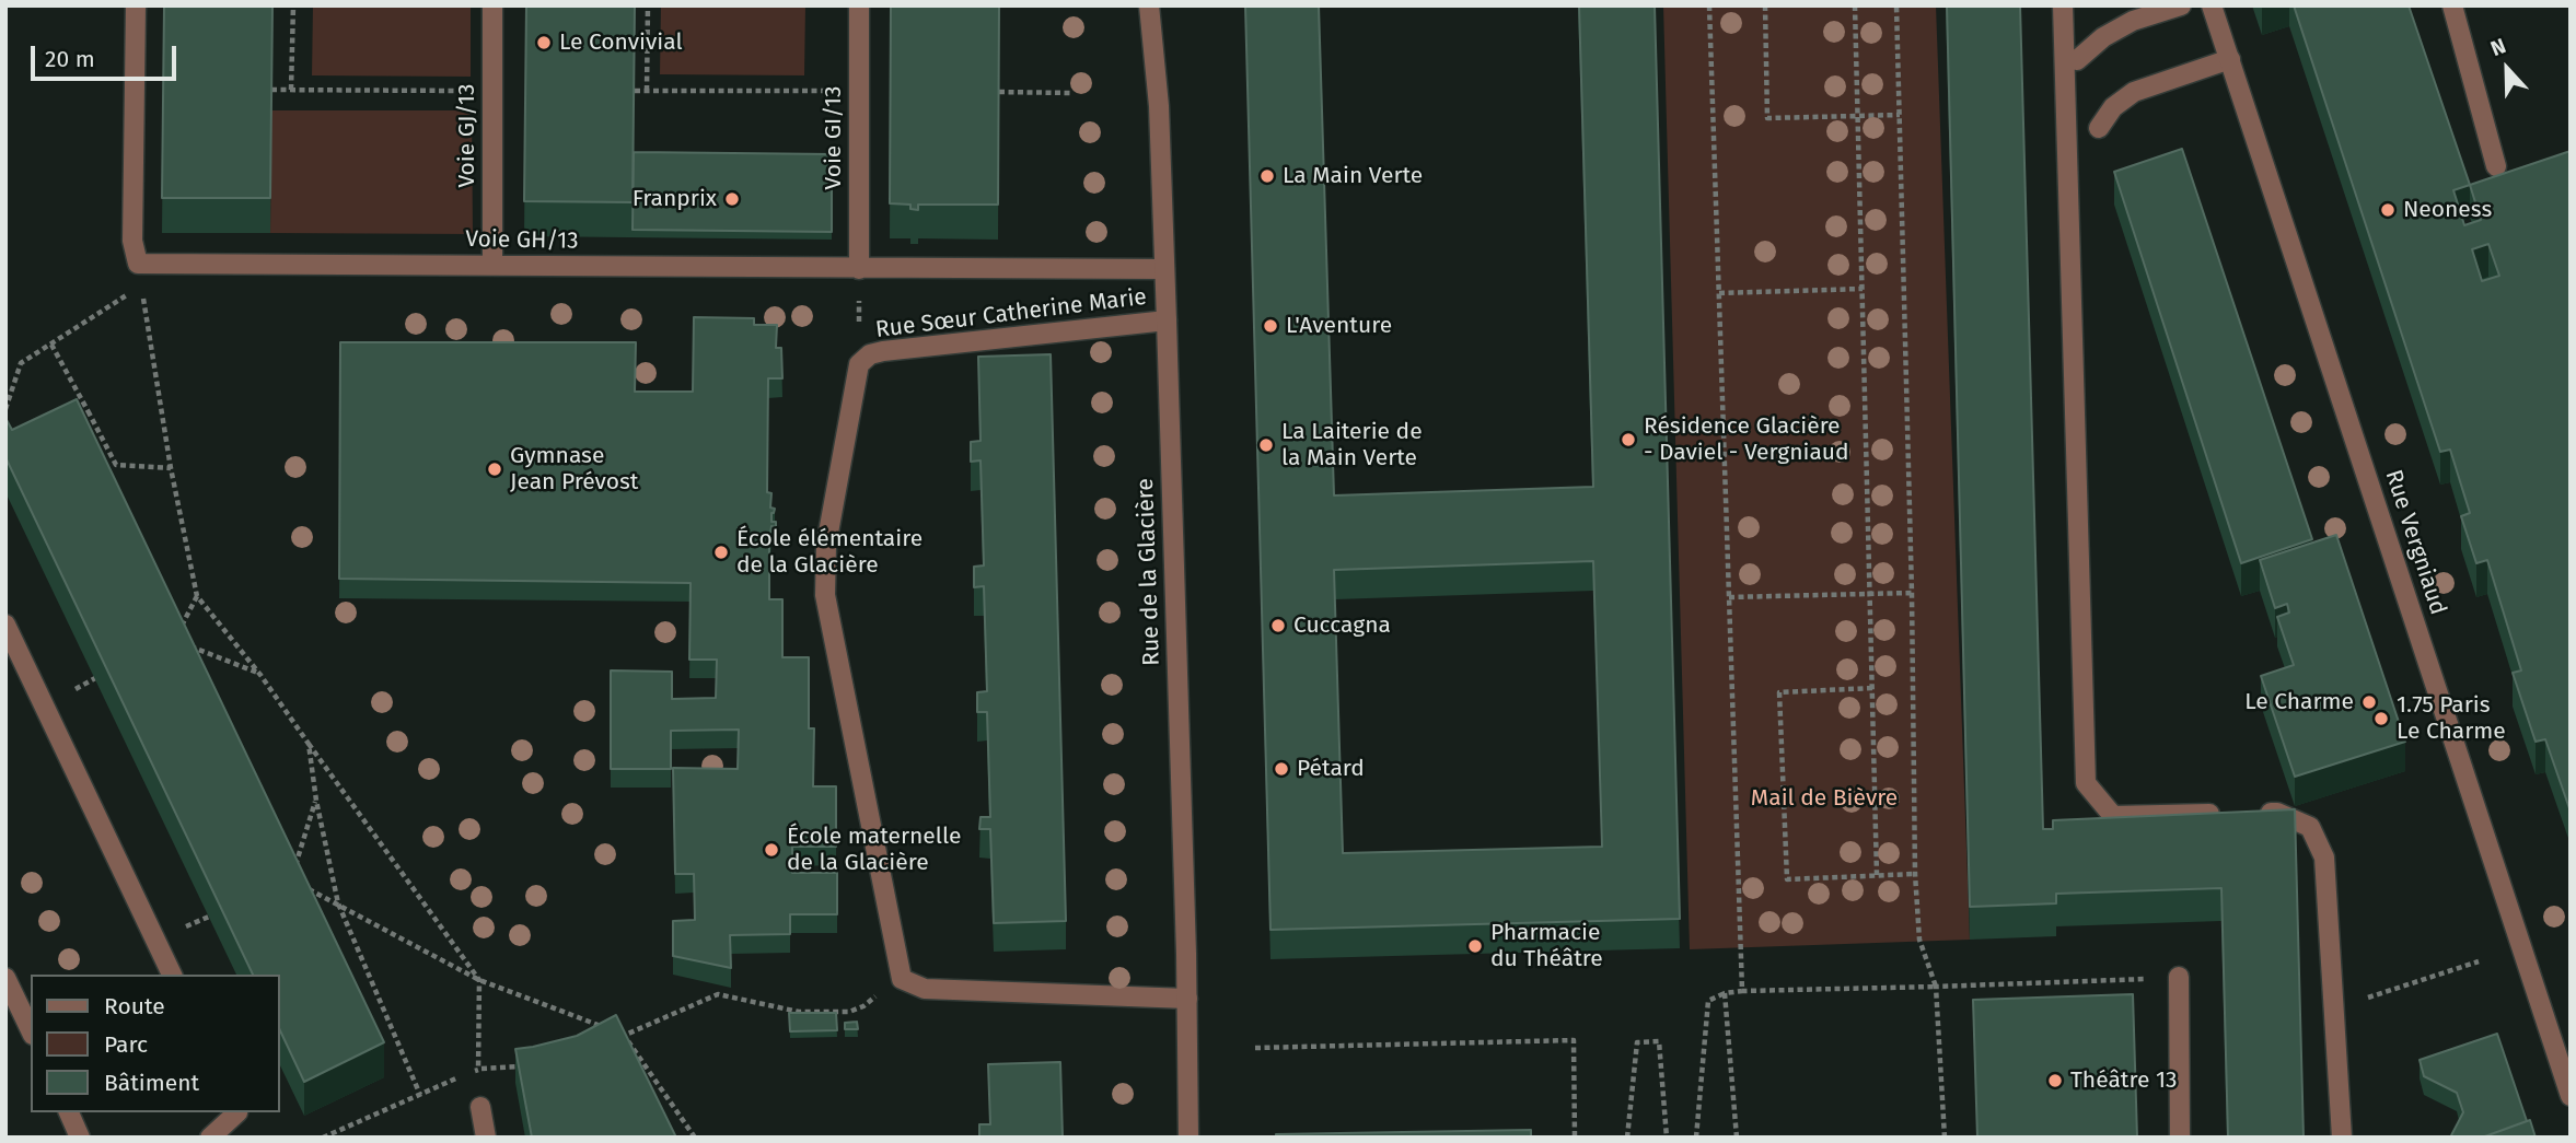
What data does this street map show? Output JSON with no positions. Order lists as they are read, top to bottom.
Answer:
{
  "streets": {
    "street": [
      "Voie GJ/13",
      "Voie GI/13",
      "Voie GH/13",
      "Rue Sœur Catherine Marie",
      "Rue Vergniaud",
      "Rue de la Glacière"
    ]
  },
  "crossings": [
    ["Voie GJ/13", "Voie GH/13"],
    ["Voie GI/13", "Voie GH/13"],
    ["Voie GH/13", "Rue de la Glacière"],
    ["Rue Sœur Catherine Marie", "Rue de la Glacière"]
  ],
  "parks": ["Mail de Bièvre"],
  "places": [
    "Le Convivial",
    "La Main Verte",
    "Franprix",
    "Neoness",
    "L'Aventure",
    "Résidence Glacière - Daviel - Vergniaud",
    "La Laiterie de la Main Verte",
    "Gymnase Jean Prévost",
    "École élémentaire de la Glacière",
    "Cuccagna",
    "Le Charme",
    "1.75 Paris Le Charme",
    "Pétard",
    "École maternelle de la Glacière",
    "Pharmacie du Théâtre",
    "Théâtre 13"
  ],
  "legend": ["Route", "Parc", "Bâtiment"],
  "scale_bar": "20 m",
  "north": "top"
}
